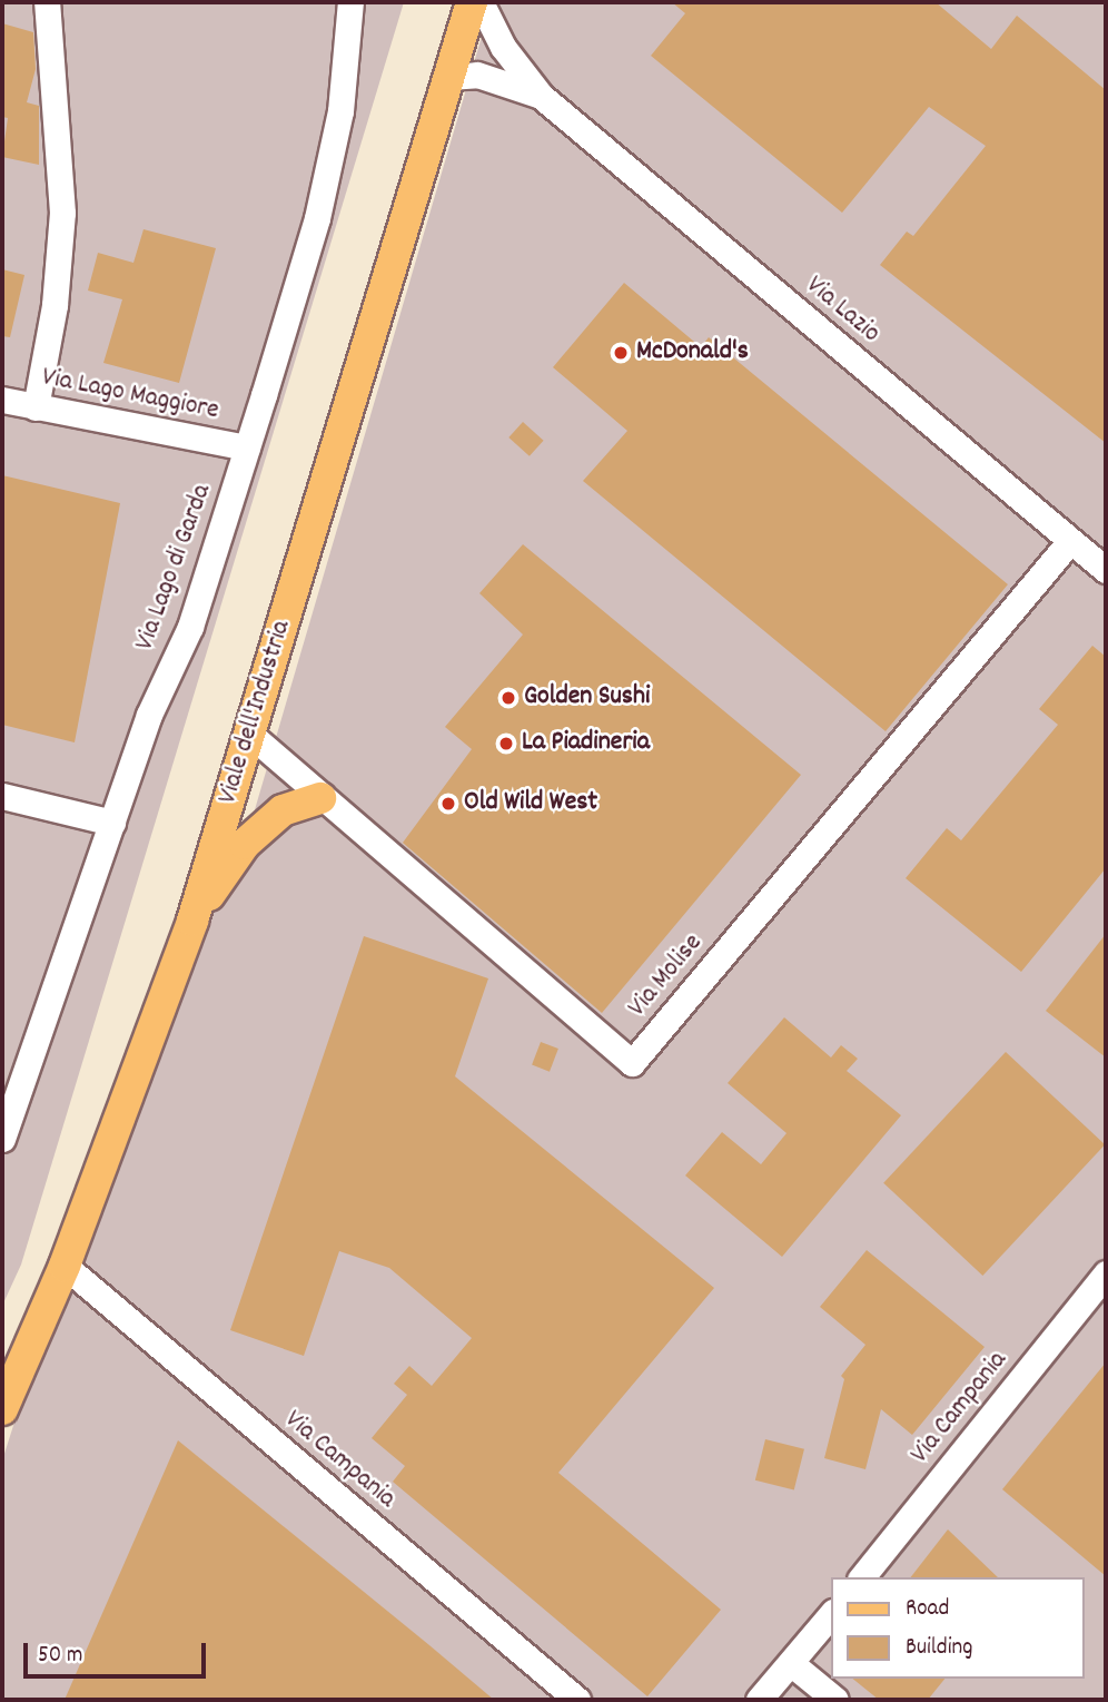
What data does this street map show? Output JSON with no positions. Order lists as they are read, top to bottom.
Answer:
{
  "streets": {
    "main road": ["Viale dell'Industria"],
    "street": [
      "Via Lazio",
      "Via Lago Maggiore",
      "Via Lago di Garda",
      "Via Molise",
      "Via Campania"
    ]
  },
  "crossings": [
    ["Via Lazio", "Via Molise"],
    ["Via Lago Maggiore", "Via Lago di Garda"],
    ["Viale dell'Industria", "Via Molise"],
    ["Viale dell'Industria", "Via Campania"]
  ],
  "places": [
    "McDonald's",
    "Golden Sushi",
    "La Piadineria",
    "Old Wild West"
  ],
  "legend": ["Road", "Building"],
  "scale_bar": "50 m"
}
